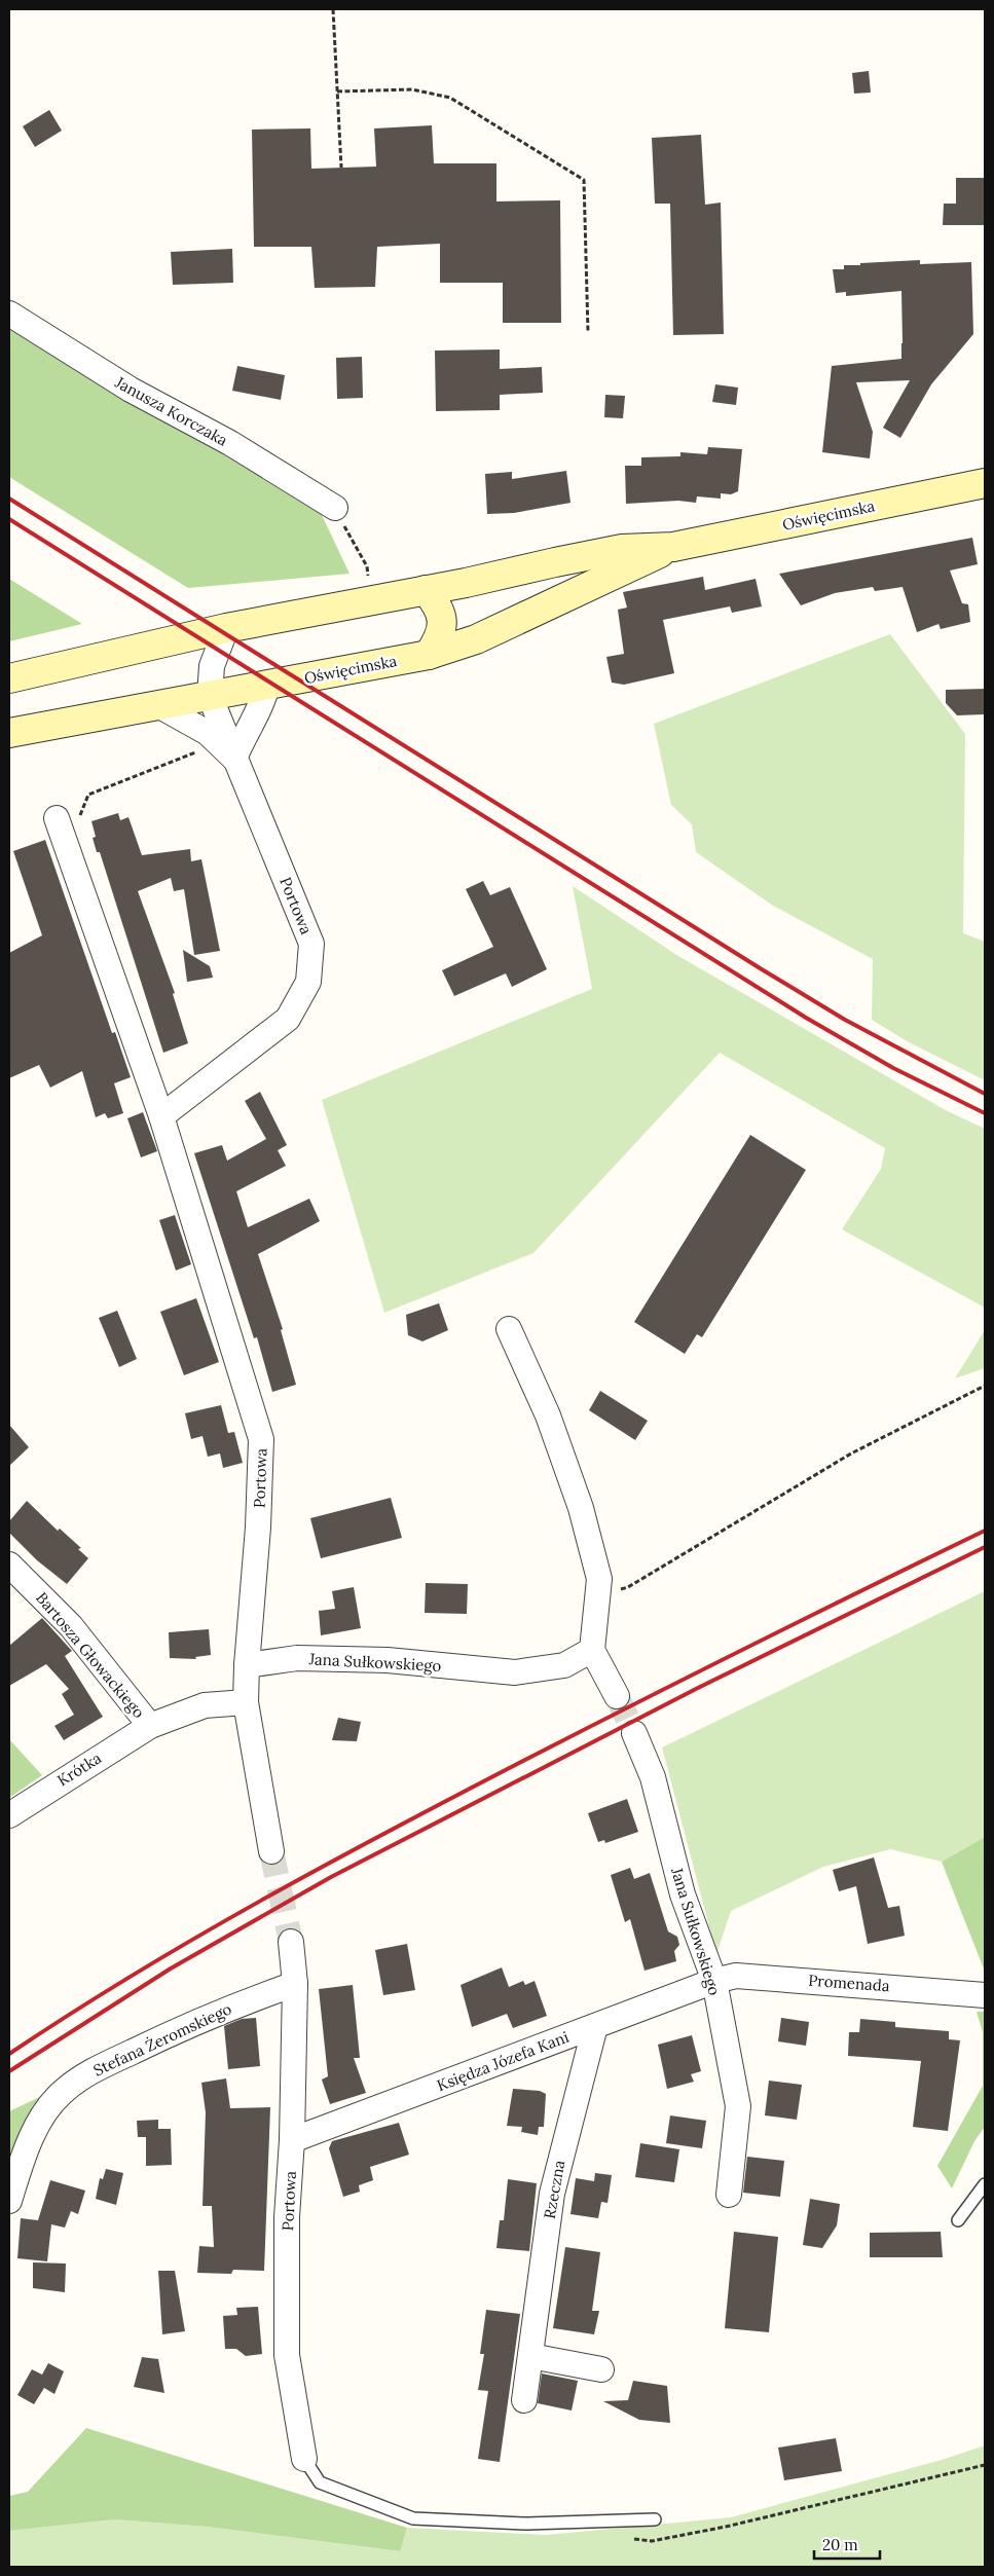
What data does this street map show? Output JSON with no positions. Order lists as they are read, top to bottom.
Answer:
{
  "streets": {
    "main road": ["Oświęcimska"],
    "street": [
      "Janusza Korczaka",
      "Portowa",
      "Bartosza Głowackiego",
      "Jana Sułkowskiego",
      "Krótka",
      "Promenada",
      "Stefana Żeromskiego",
      "Księdza Józefa Kani",
      "Rzeczna"
    ]
  },
  "crossings": [
    ["Oświęcimska", "Portowa"],
    ["Portowa", "Jana Sułkowskiego"],
    ["Portowa", "Krótka"],
    ["Portowa", "Stefana Żeromskiego"],
    ["Portowa", "Księdza Józefa Kani"],
    ["Bartosza Głowackiego", "Krótka"],
    ["Jana Sułkowskiego", "Promenada"],
    ["Jana Sułkowskiego", "Księdza Józefa Kani"],
    ["Promenada", "Księdza Józefa Kani"],
    ["Księdza Józefa Kani", "Rzeczna"]
  ],
  "scale_bar": "20 m"
}
